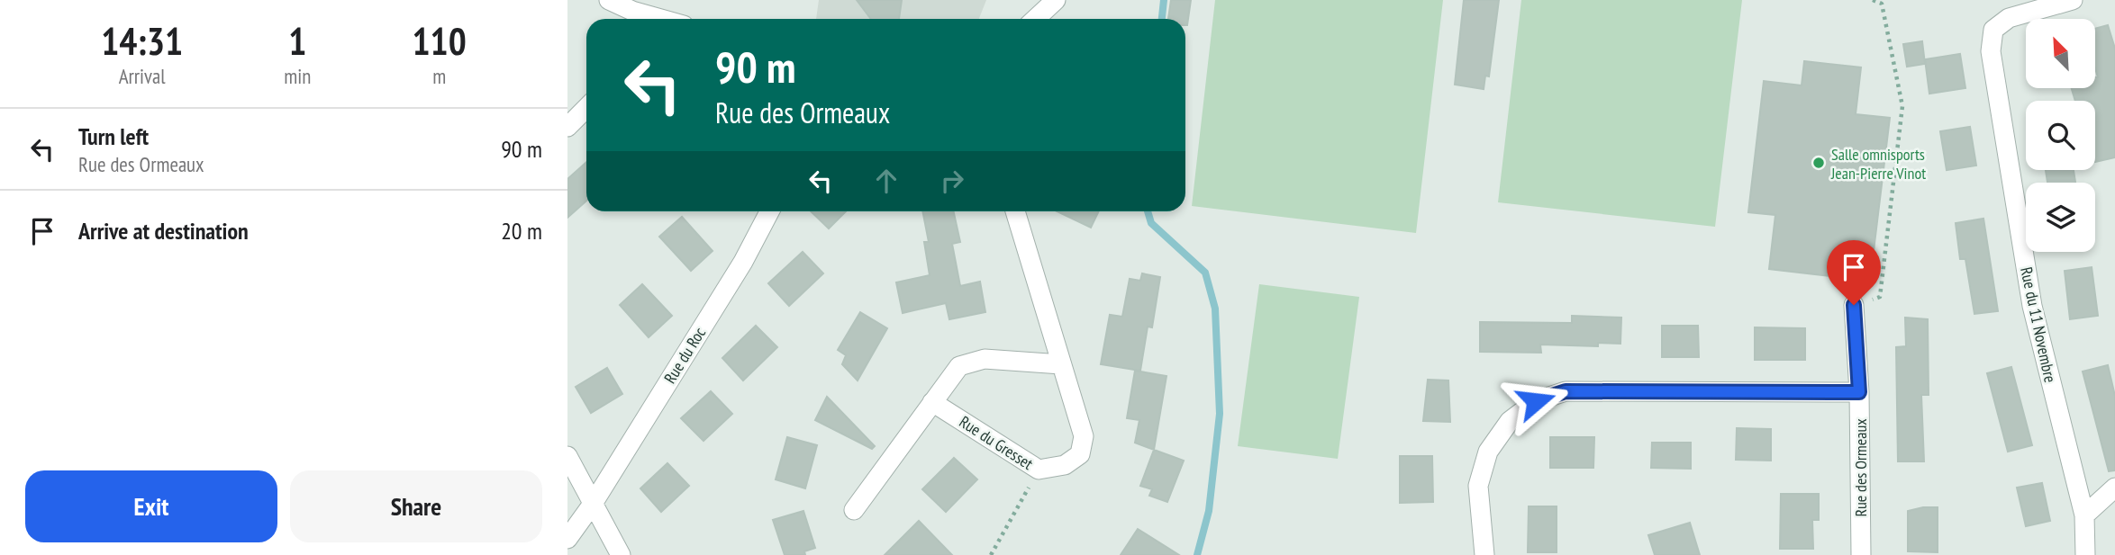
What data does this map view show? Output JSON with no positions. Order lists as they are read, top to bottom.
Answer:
{
  "streets": {
    "street": [
      "Rue du 11 Novembre",
      "Rue du Roc",
      "Rue du Gresset",
      "Rue des Ormeaux"
    ]
  },
  "places": ["Salle omnisports Jean-Pierre Vinot"],
  "north": "top left",
  "page": {
    "eta": [
      "14:31",
      "Arrival",
      "1",
      "min",
      "110",
      "m"
    ],
    "turn": ["90 m", "Rue des Ormeaux"],
    "list": [
      {
        "name": "Turn left",
        "note": "Rue des Ormeaux",
        "value": "90 m"
      },
      {
        "name": "Arrive at destination",
        "value": "20 m"
      }
    ],
    "buttons": ["Exit", "Share"]
  }
}
